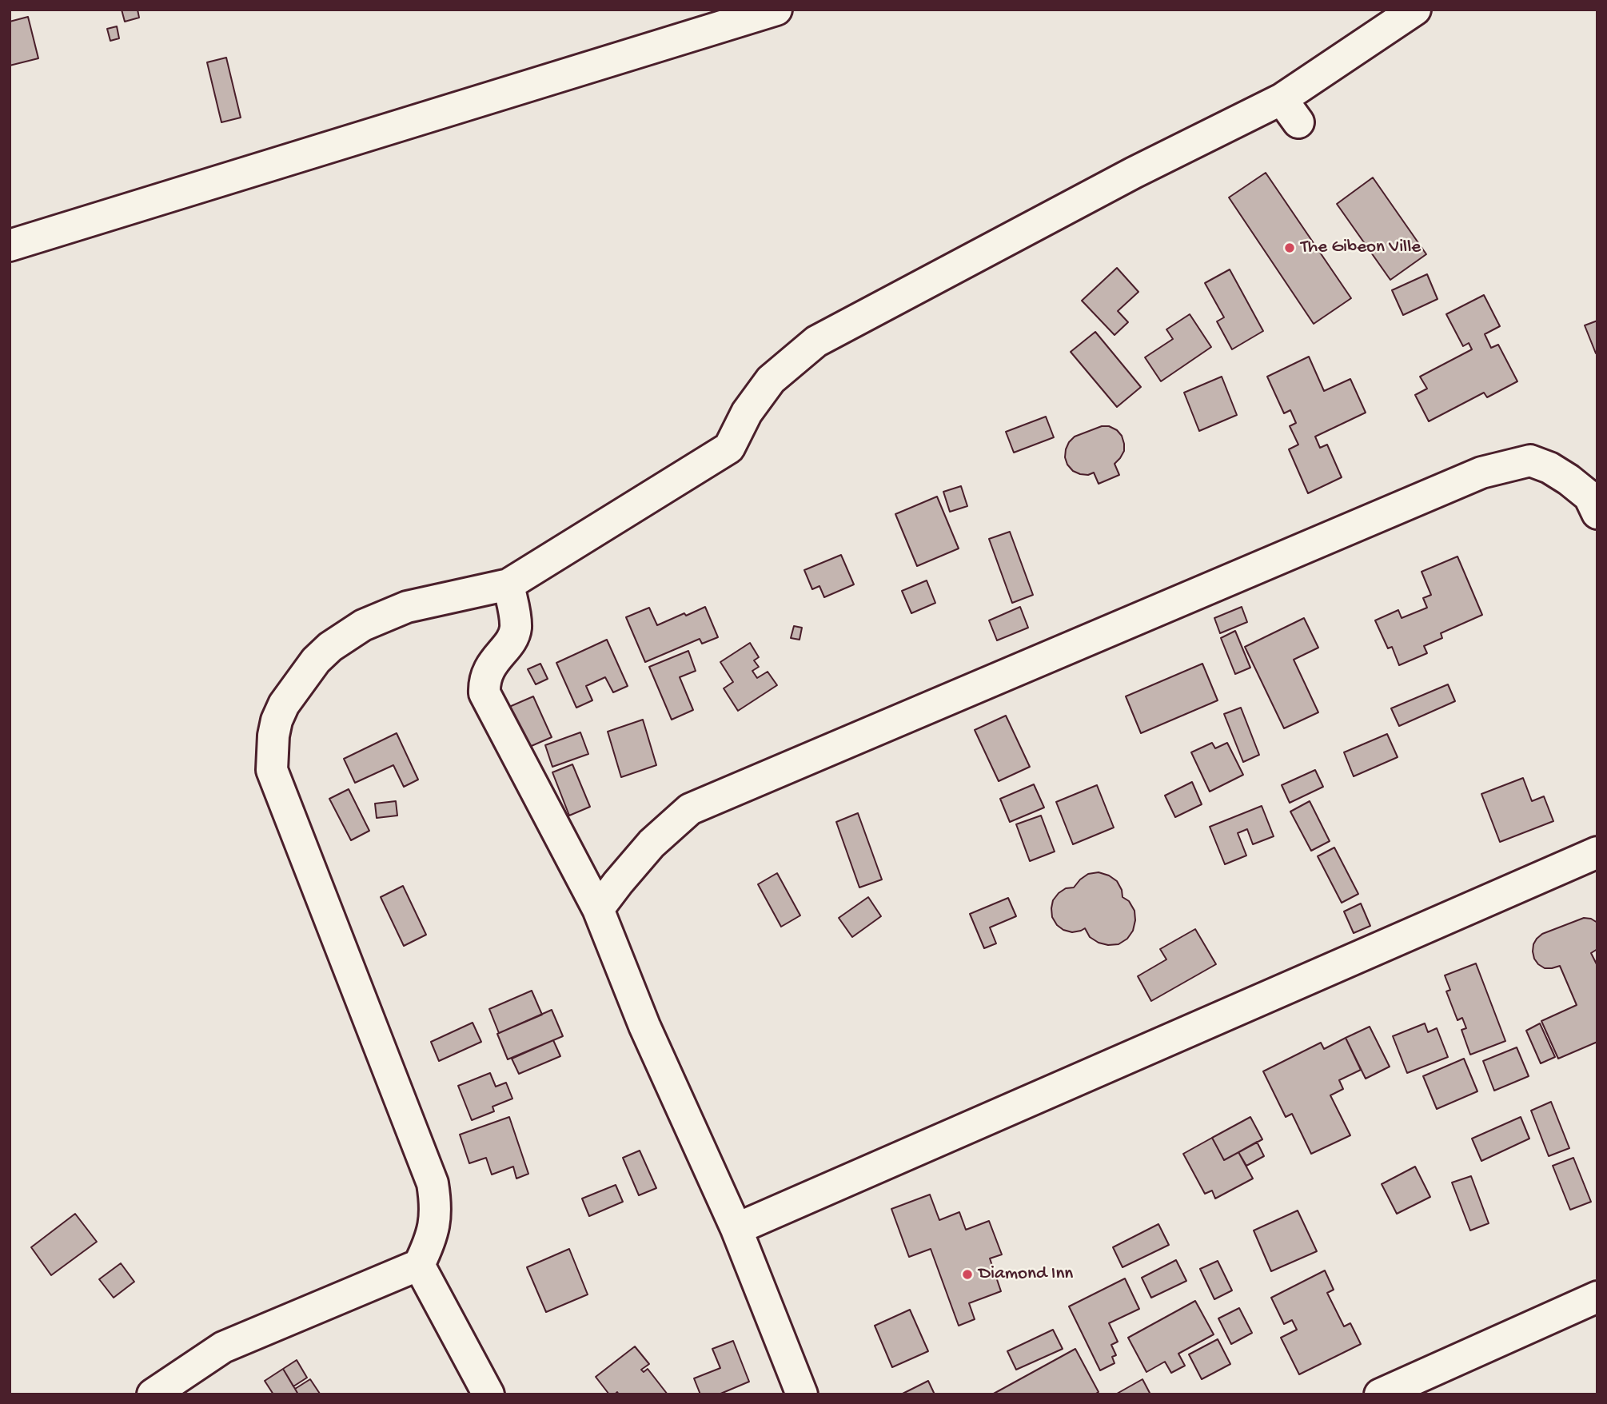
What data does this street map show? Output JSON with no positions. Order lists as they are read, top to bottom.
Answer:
{
  "places": ["The Gibeon Ville", "Diamond Inn"]
}
